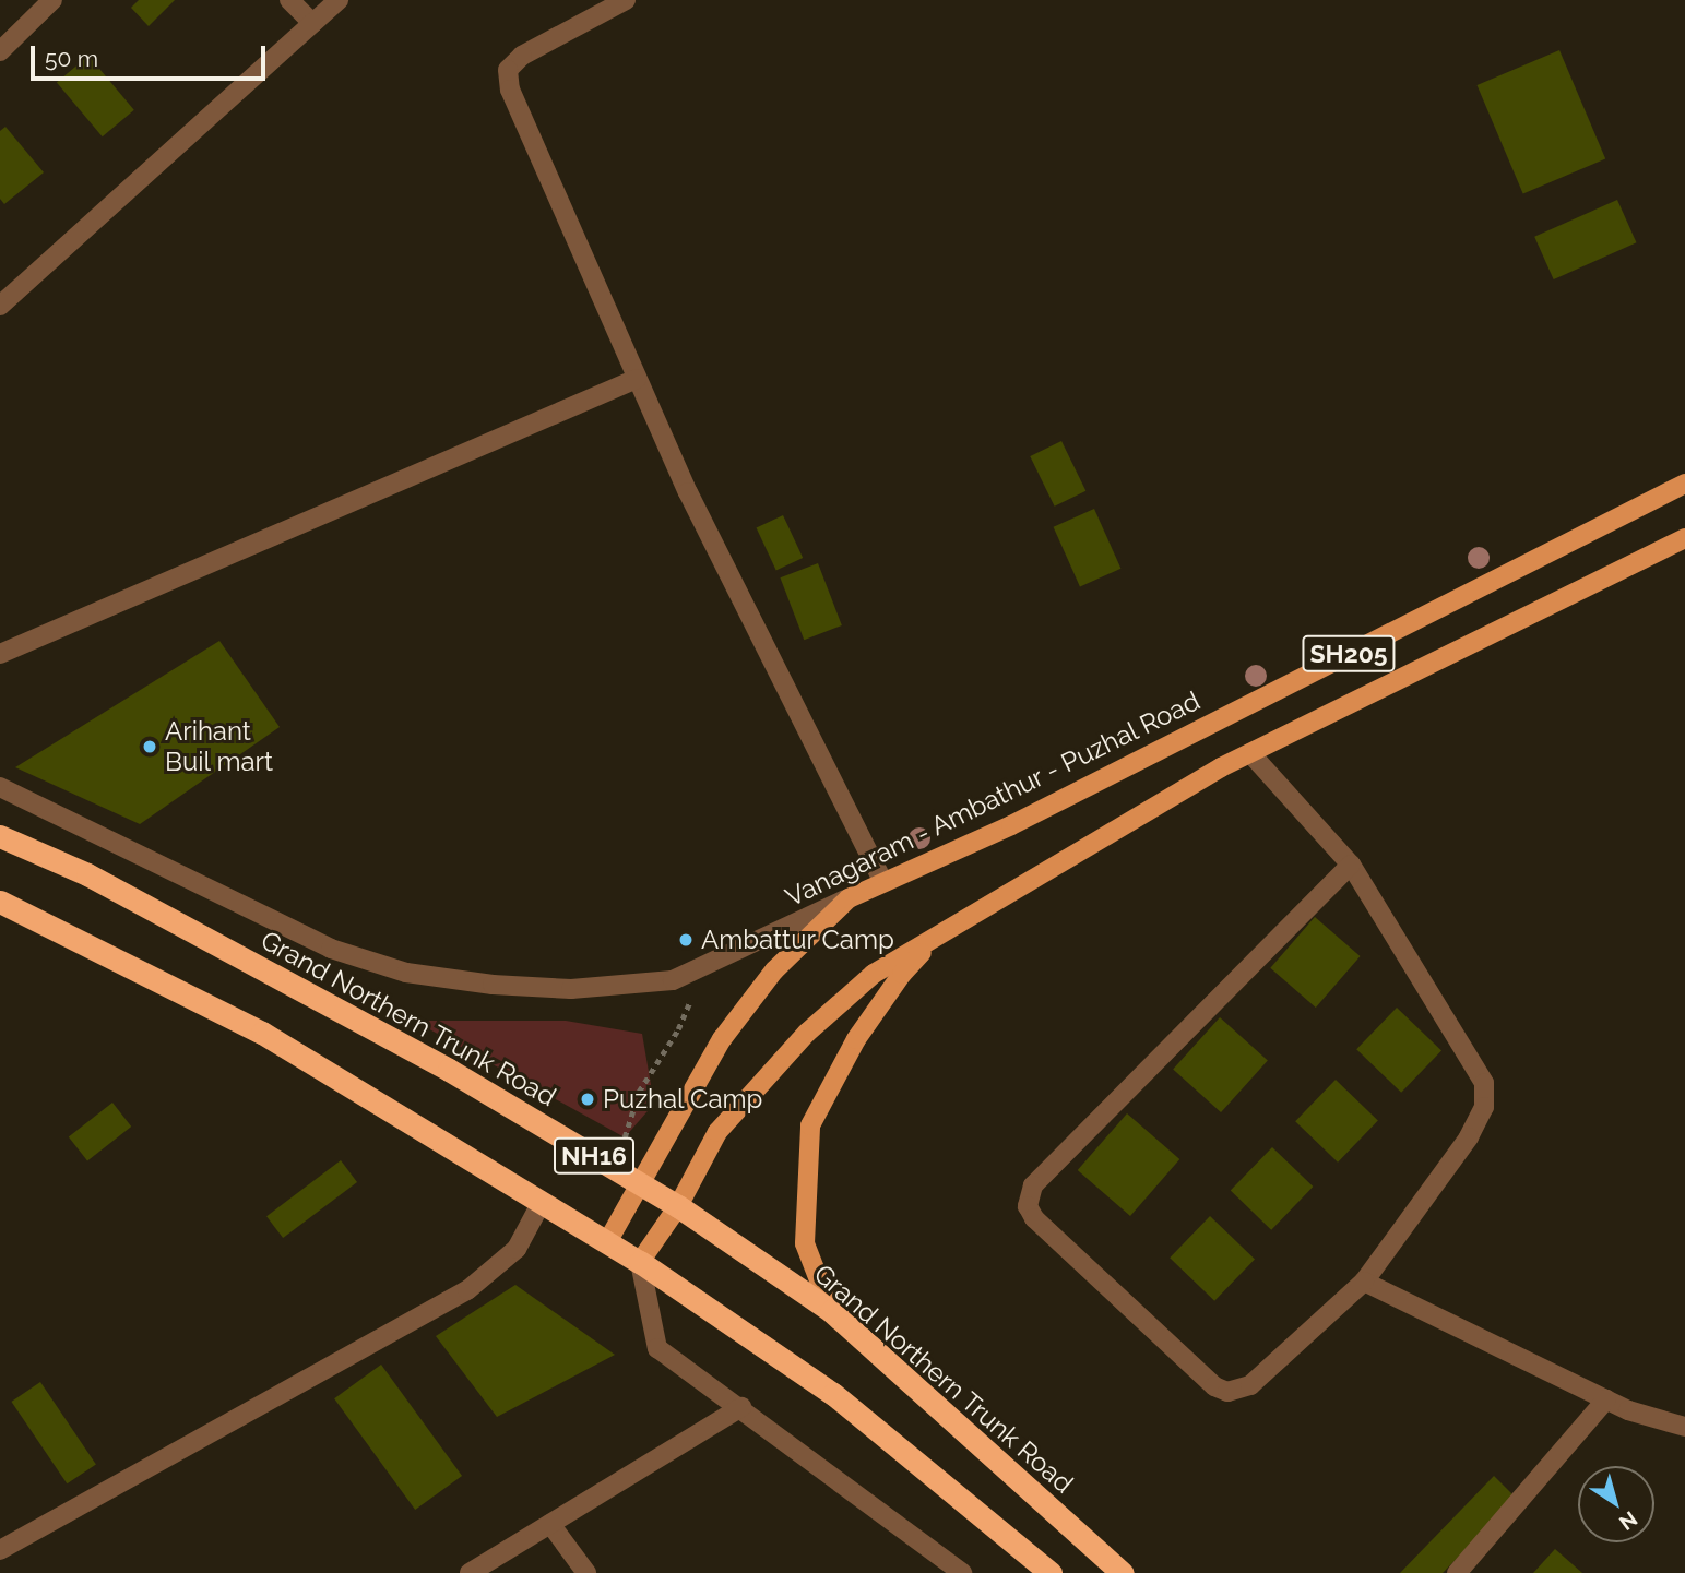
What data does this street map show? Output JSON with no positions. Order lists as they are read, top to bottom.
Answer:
{
  "streets": {
    "highway": ["Grand Northern Trunk Road", "NH16"],
    "main road": ["SH205", "Vanagaram - Ambathur - Puzhal Road"]
  },
  "places": ["Arihant Buil mart", "Ambattur Camp", "Puzhal Camp"],
  "scale_bar": "50 m",
  "north": "bottom right"
}
